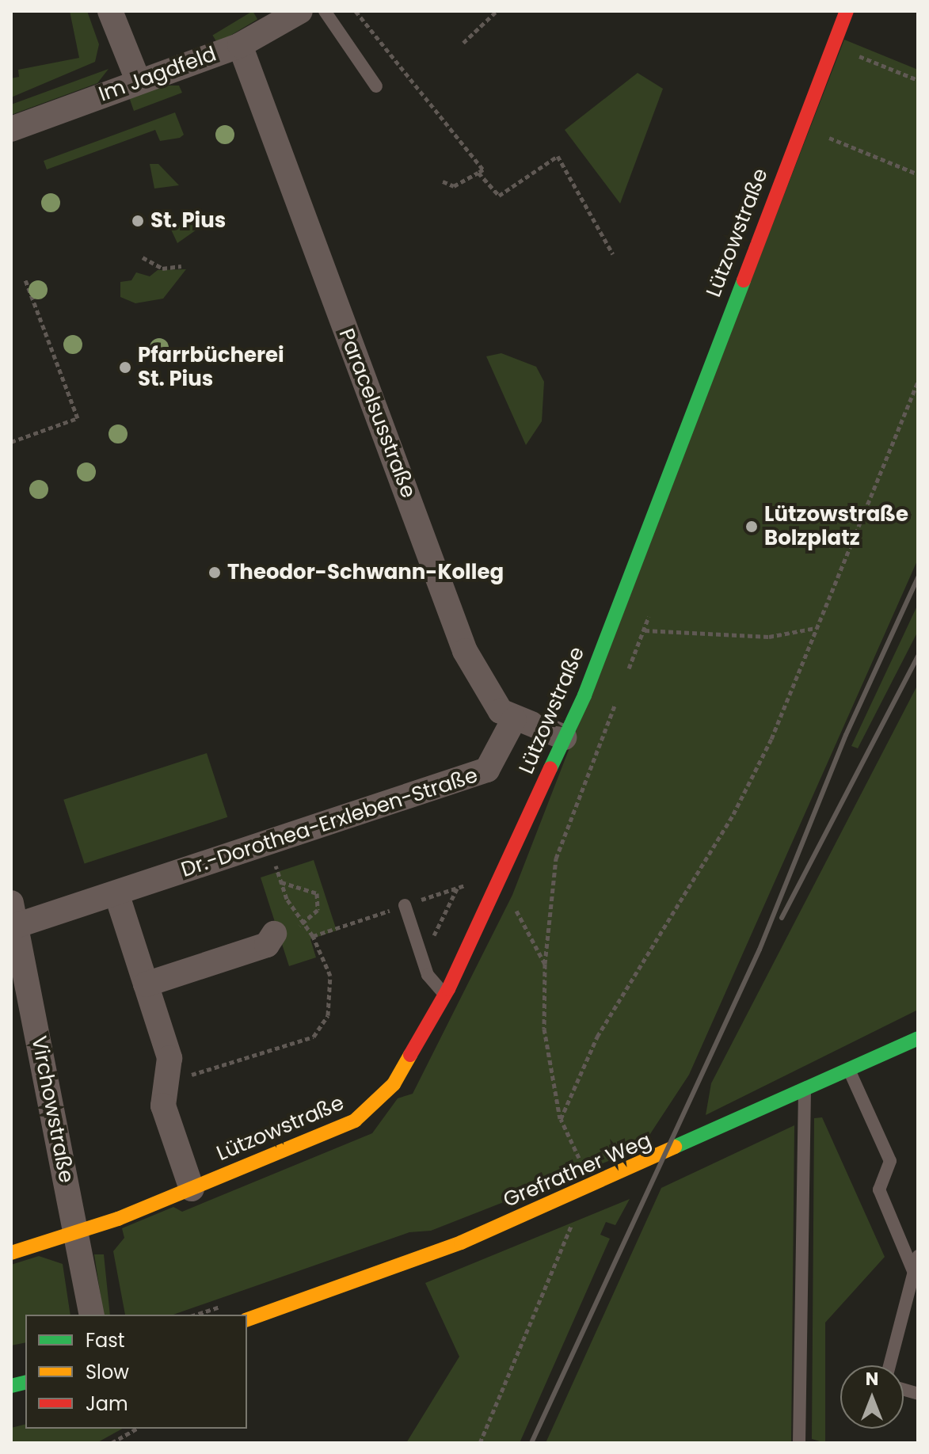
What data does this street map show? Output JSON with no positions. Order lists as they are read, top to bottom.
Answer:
{
  "streets": {
    "street": [
      "Im Jagdfeld",
      "Lützowstraße",
      "Paracelsusstraße",
      "Dr.-Dorothea-Erxleben-Straße",
      "Virchowstraße",
      "Grefrather Weg"
    ]
  },
  "crossings": [
    ["Im Jagdfeld", "Paracelsusstraße"],
    ["Lützowstraße", "Paracelsusstraße"],
    ["Lützowstraße", "Virchowstraße"],
    ["Paracelsusstraße", "Dr.-Dorothea-Erxleben-Straße"],
    ["Dr.-Dorothea-Erxleben-Straße", "Virchowstraße"]
  ],
  "places": [
    "St. Pius",
    "Pfarrbücherei St. Pius",
    "Lützowstraße Bolzplatz",
    "Theodor-Schwann-Kolleg"
  ],
  "legend": ["Fast", "Slow", "Jam"],
  "north": "top"
}
